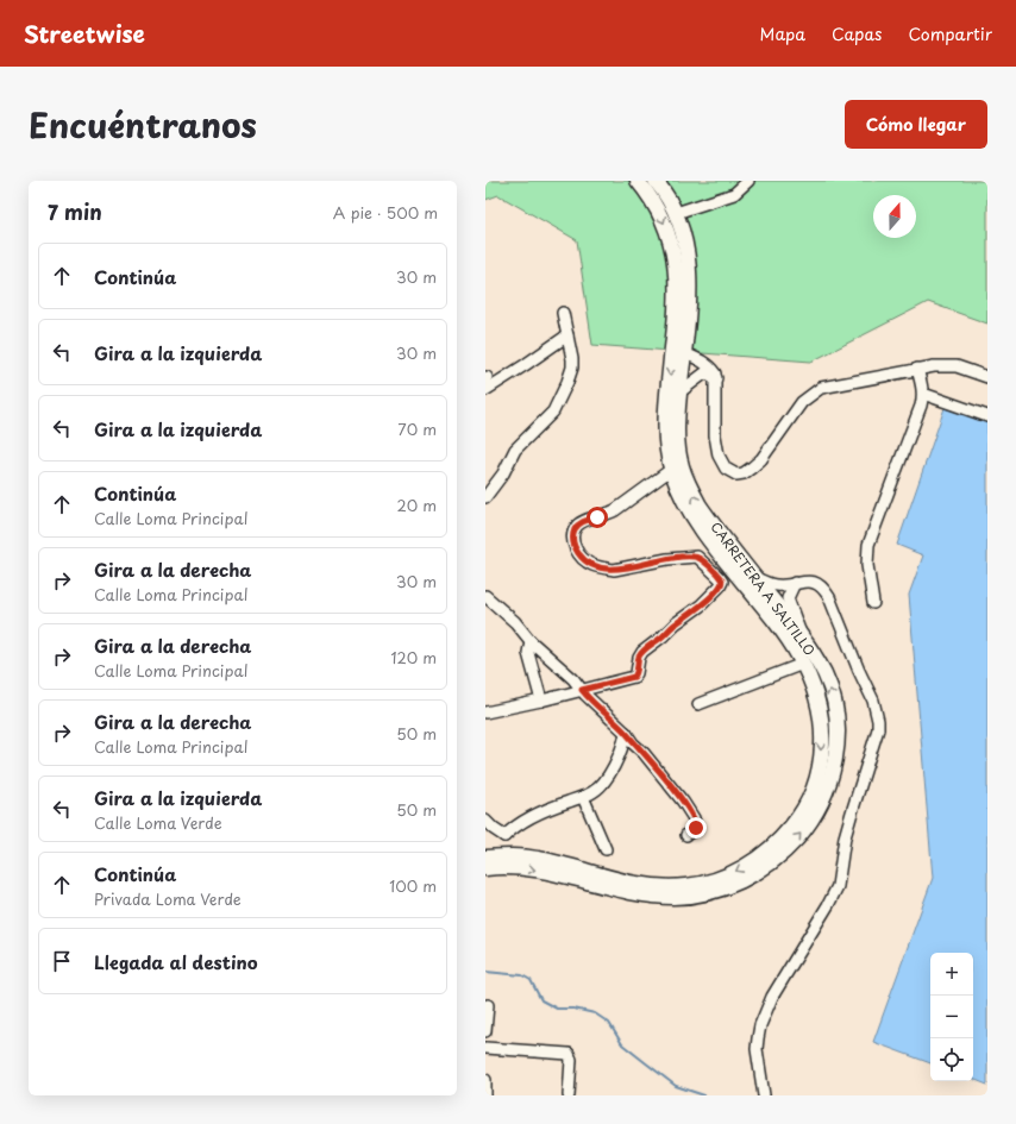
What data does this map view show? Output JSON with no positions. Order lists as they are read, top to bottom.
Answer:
{
  "streets": {
    "main road": ["CARRETERA A SALTILLO"]
  },
  "north": "top",
  "page": {
    "header": "Streetwise",
    "nav": ["Mapa", "Capas", "Compartir"],
    "title": "Encuéntranos",
    "buttons": "Cómo llegar",
    "heading": ["7 min", "A pie · 500 m"],
    "list": [
      ["Continúa", "30 m"],
      ["Gira a la izquierda", "30 m"],
      ["Gira a la izquierda", "70 m"],
      ["Continúa", "Calle Loma Principal", "20 m"],
      ["Gira a la derecha", "Calle Loma Principal", "30 m"],
      ["Gira a la derecha", "Calle Loma Principal", "120 m"],
      ["Gira a la derecha", "Calle Loma Principal", "50 m"],
      ["Gira a la izquierda", "Calle Loma Verde", "50 m"],
      ["Continúa", "Privada Loma Verde", "100 m"],
      "Llegada al destino"
    ],
    "map_buttons": ["+", "−"]
  }
}
